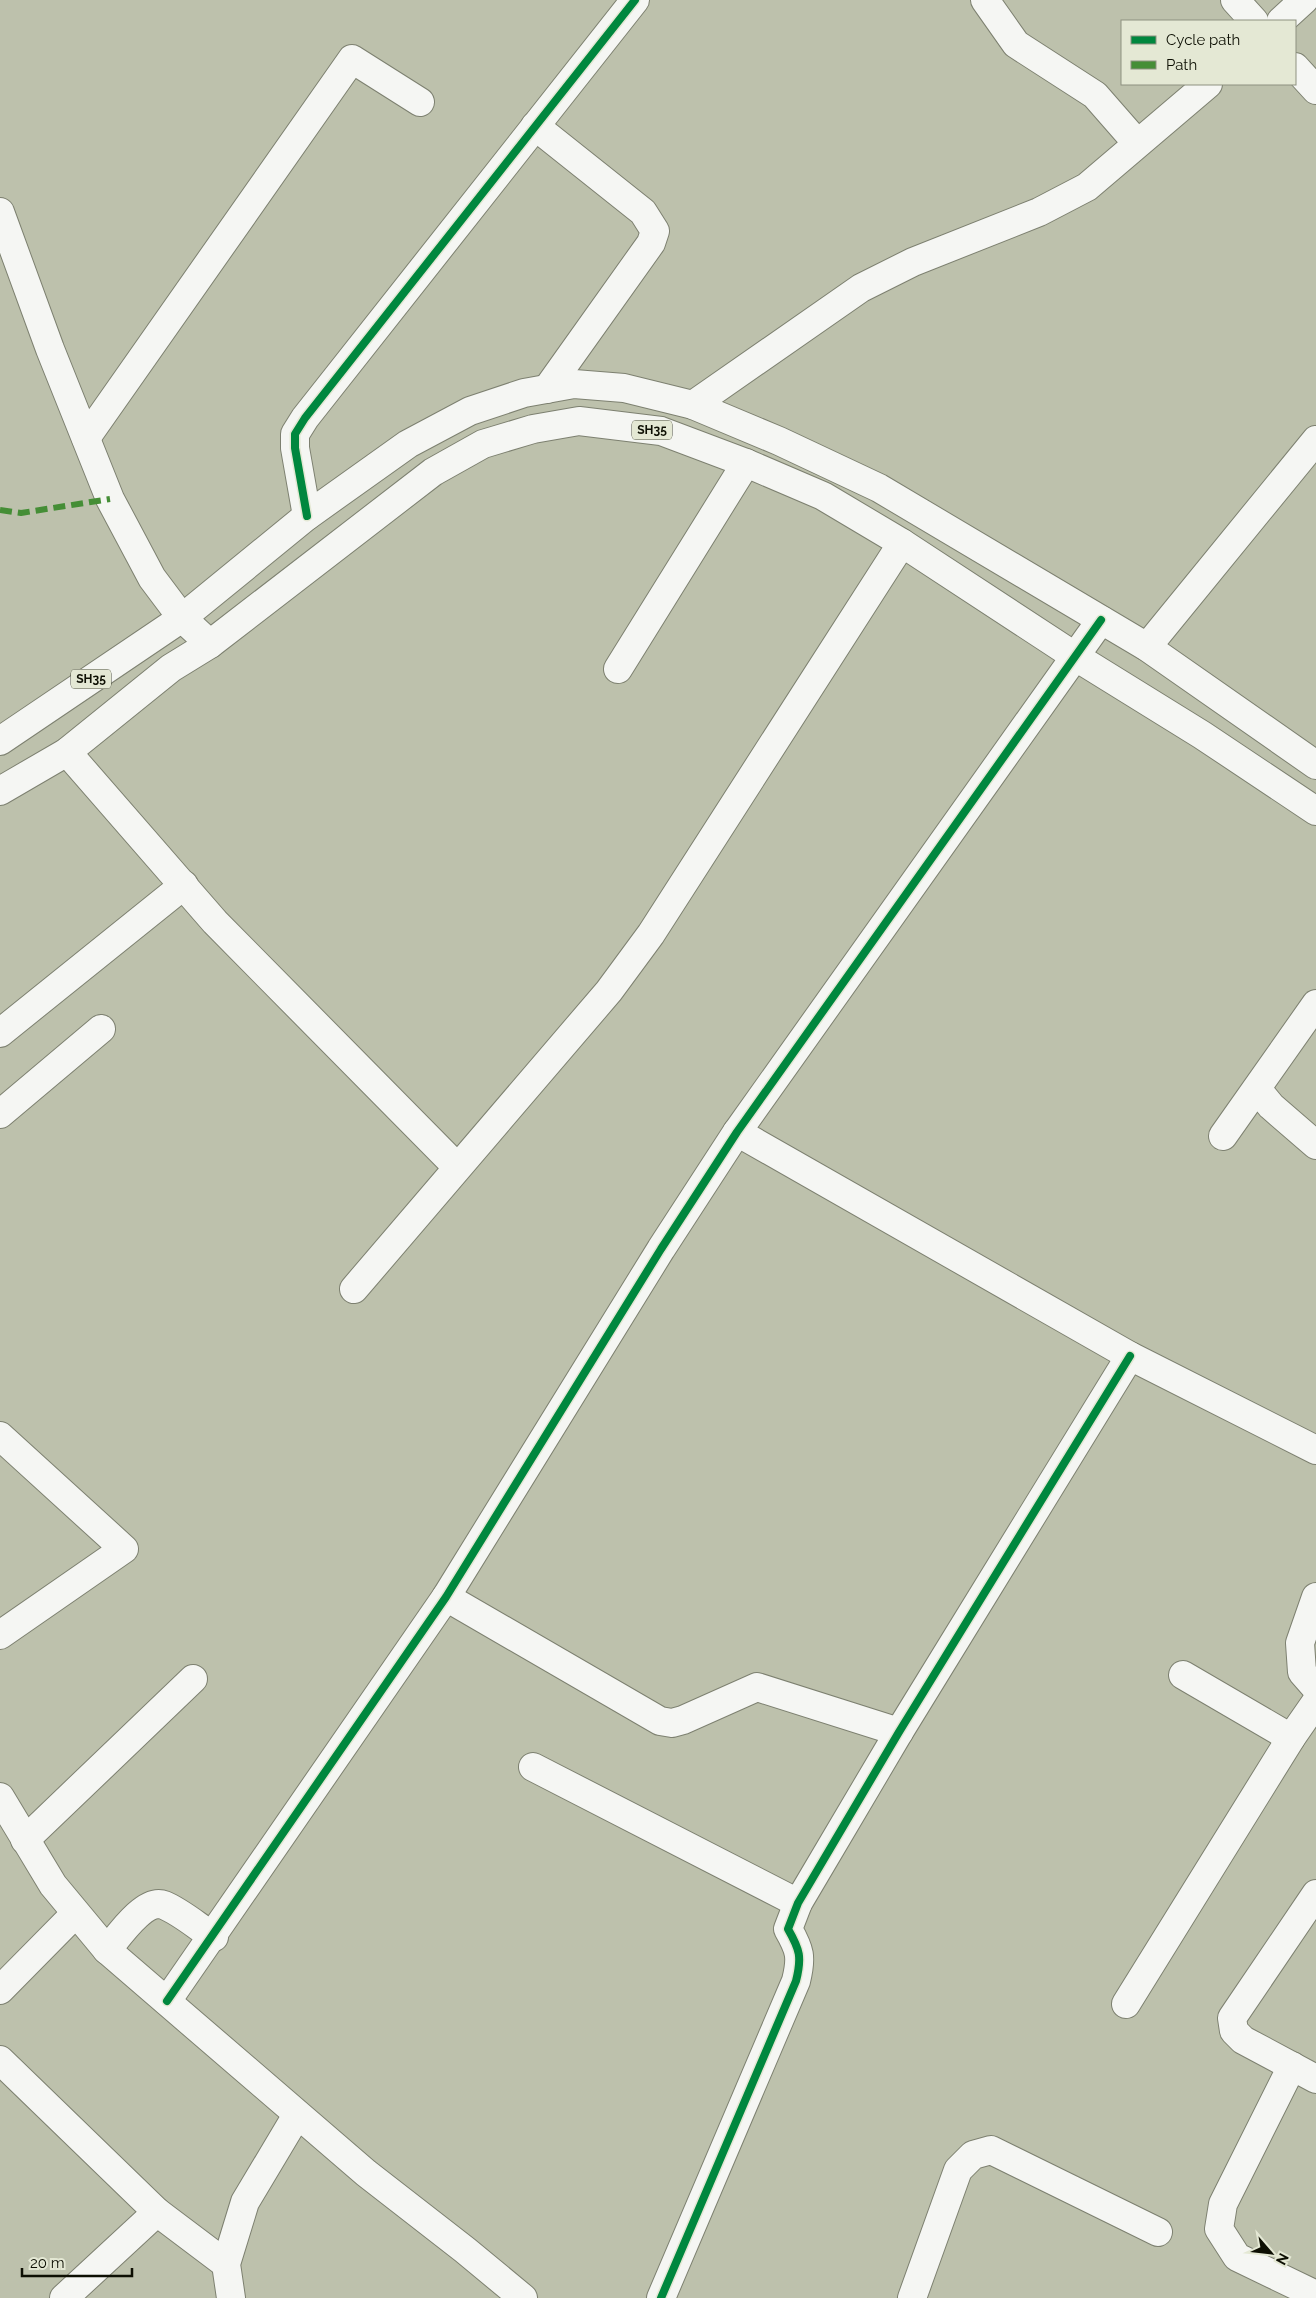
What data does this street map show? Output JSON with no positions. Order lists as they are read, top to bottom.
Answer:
{
  "streets": {
    "street": ["SH35"]
  },
  "legend": ["Cycle path", "Path"],
  "scale_bar": "20 m",
  "north": "bottom right"
}
